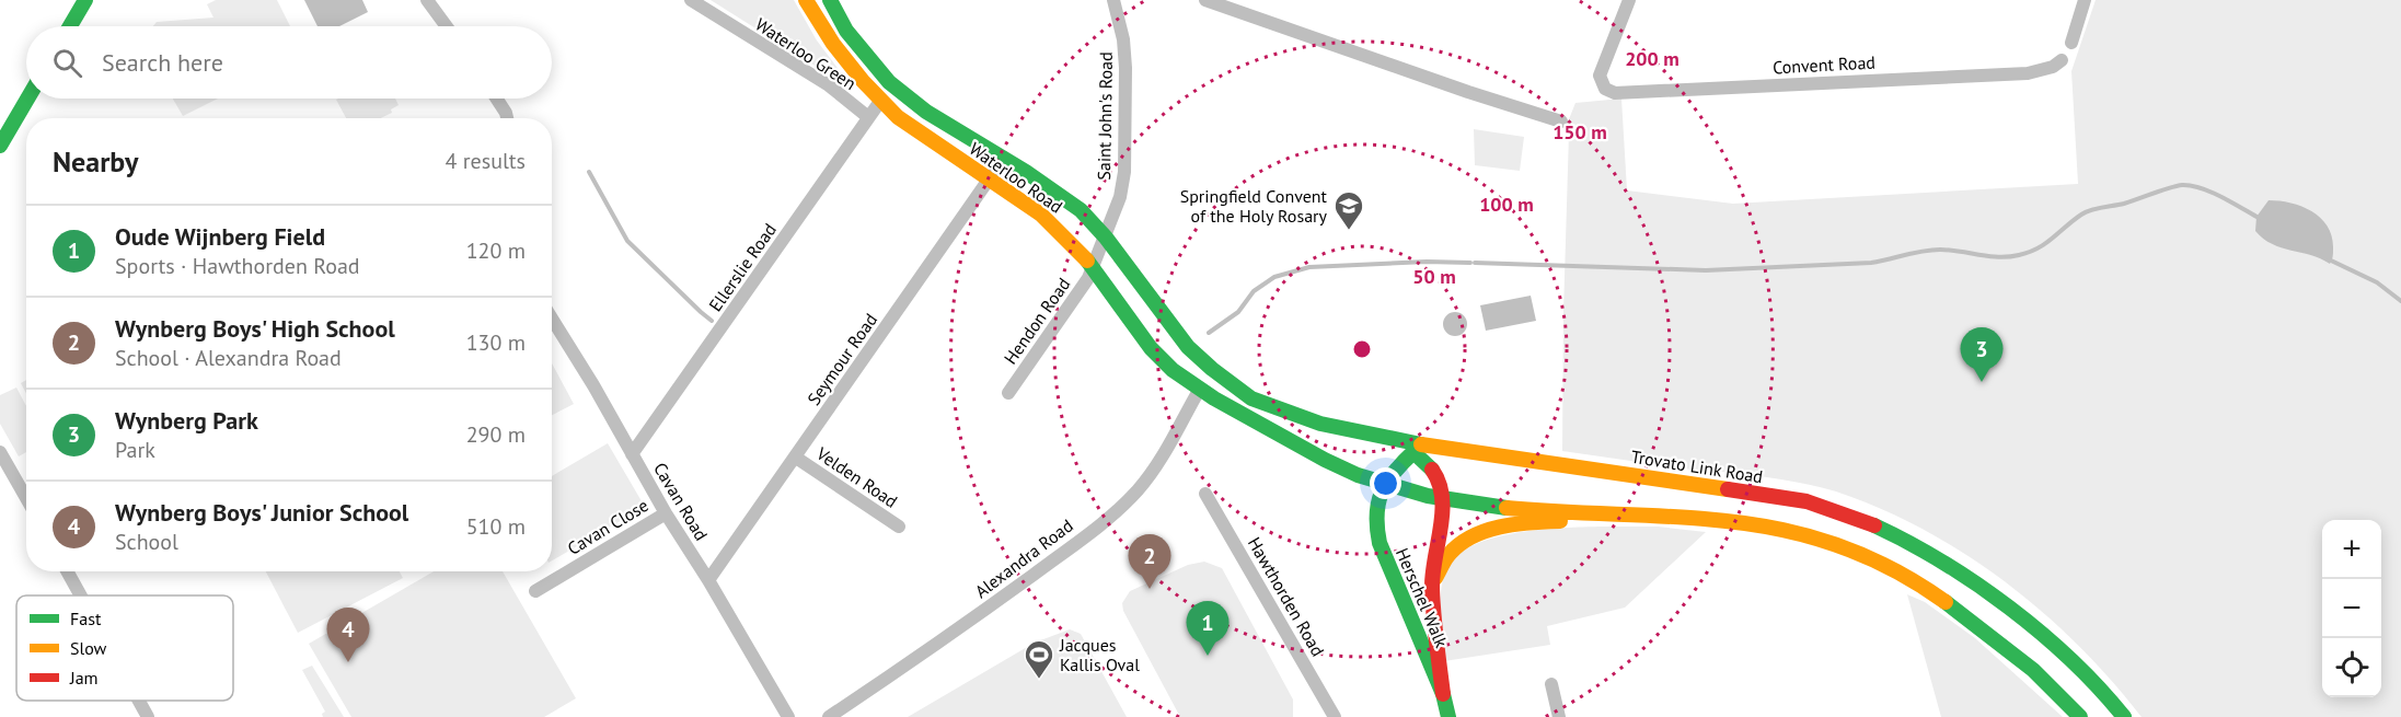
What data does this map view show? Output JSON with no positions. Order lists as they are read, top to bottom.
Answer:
{
  "streets": {
    "main road": ["Waterloo Road", "Trovato Link Road", "Herschel Walk"],
    "street": [
      "Waterloo Green",
      "Convent Road",
      "Saint John's Road",
      "Ellerslie Road",
      "Hendon Road",
      "Seymour Road",
      "Velden Road",
      "Cavan Road",
      "Cavan Close",
      "Alexandra Road",
      "Hawthorden Road"
    ]
  },
  "crossings": [
    ["Waterloo Green", "Ellerslie Road"],
    ["Saint John's Road", "Waterloo Road"],
    ["Saint John's Road", "Hendon Road"],
    ["Waterloo Road", "Ellerslie Road"],
    ["Waterloo Road", "Hendon Road"],
    ["Waterloo Road", "Seymour Road"],
    ["Waterloo Road", "Trovato Link Road"],
    ["Waterloo Road", "Alexandra Road"],
    ["Ellerslie Road", "Cavan Road"],
    ["Seymour Road", "Velden Road"],
    ["Seymour Road", "Cavan Road"],
    ["Cavan Road", "Cavan Close"]
  ],
  "places": {
    "school or university": ["Springfield Convent of the Holy Rosary"],
    "sports": ["Jacques Kallis Oval"]
  },
  "legend": ["Fast", "Slow", "Jam"],
  "page": {
    "search": "Search here",
    "heading": ["Nearby", "4 results"],
    "list": [
      {
        "mark": "1",
        "name": "Oude Wijnberg Field",
        "note": "Sports · Hawthorden Road",
        "value": "120 m"
      },
      {
        "mark": "2",
        "name": "Wynberg Boys' High School",
        "note": "School · Alexandra Road",
        "value": "130 m"
      },
      {
        "mark": "3",
        "name": "Wynberg Park",
        "note": "Park",
        "value": "290 m"
      },
      {
        "mark": "4",
        "name": "Wynberg Boys' Junior School",
        "note": "School",
        "value": "510 m"
      }
    ],
    "pins": [
      "3",
      "2",
      "1",
      "4"
    ],
    "map_buttons": ["+", "−"]
  },
  "rings": [
    "200 m",
    "150 m",
    "100 m",
    "50 m"
  ]
}
